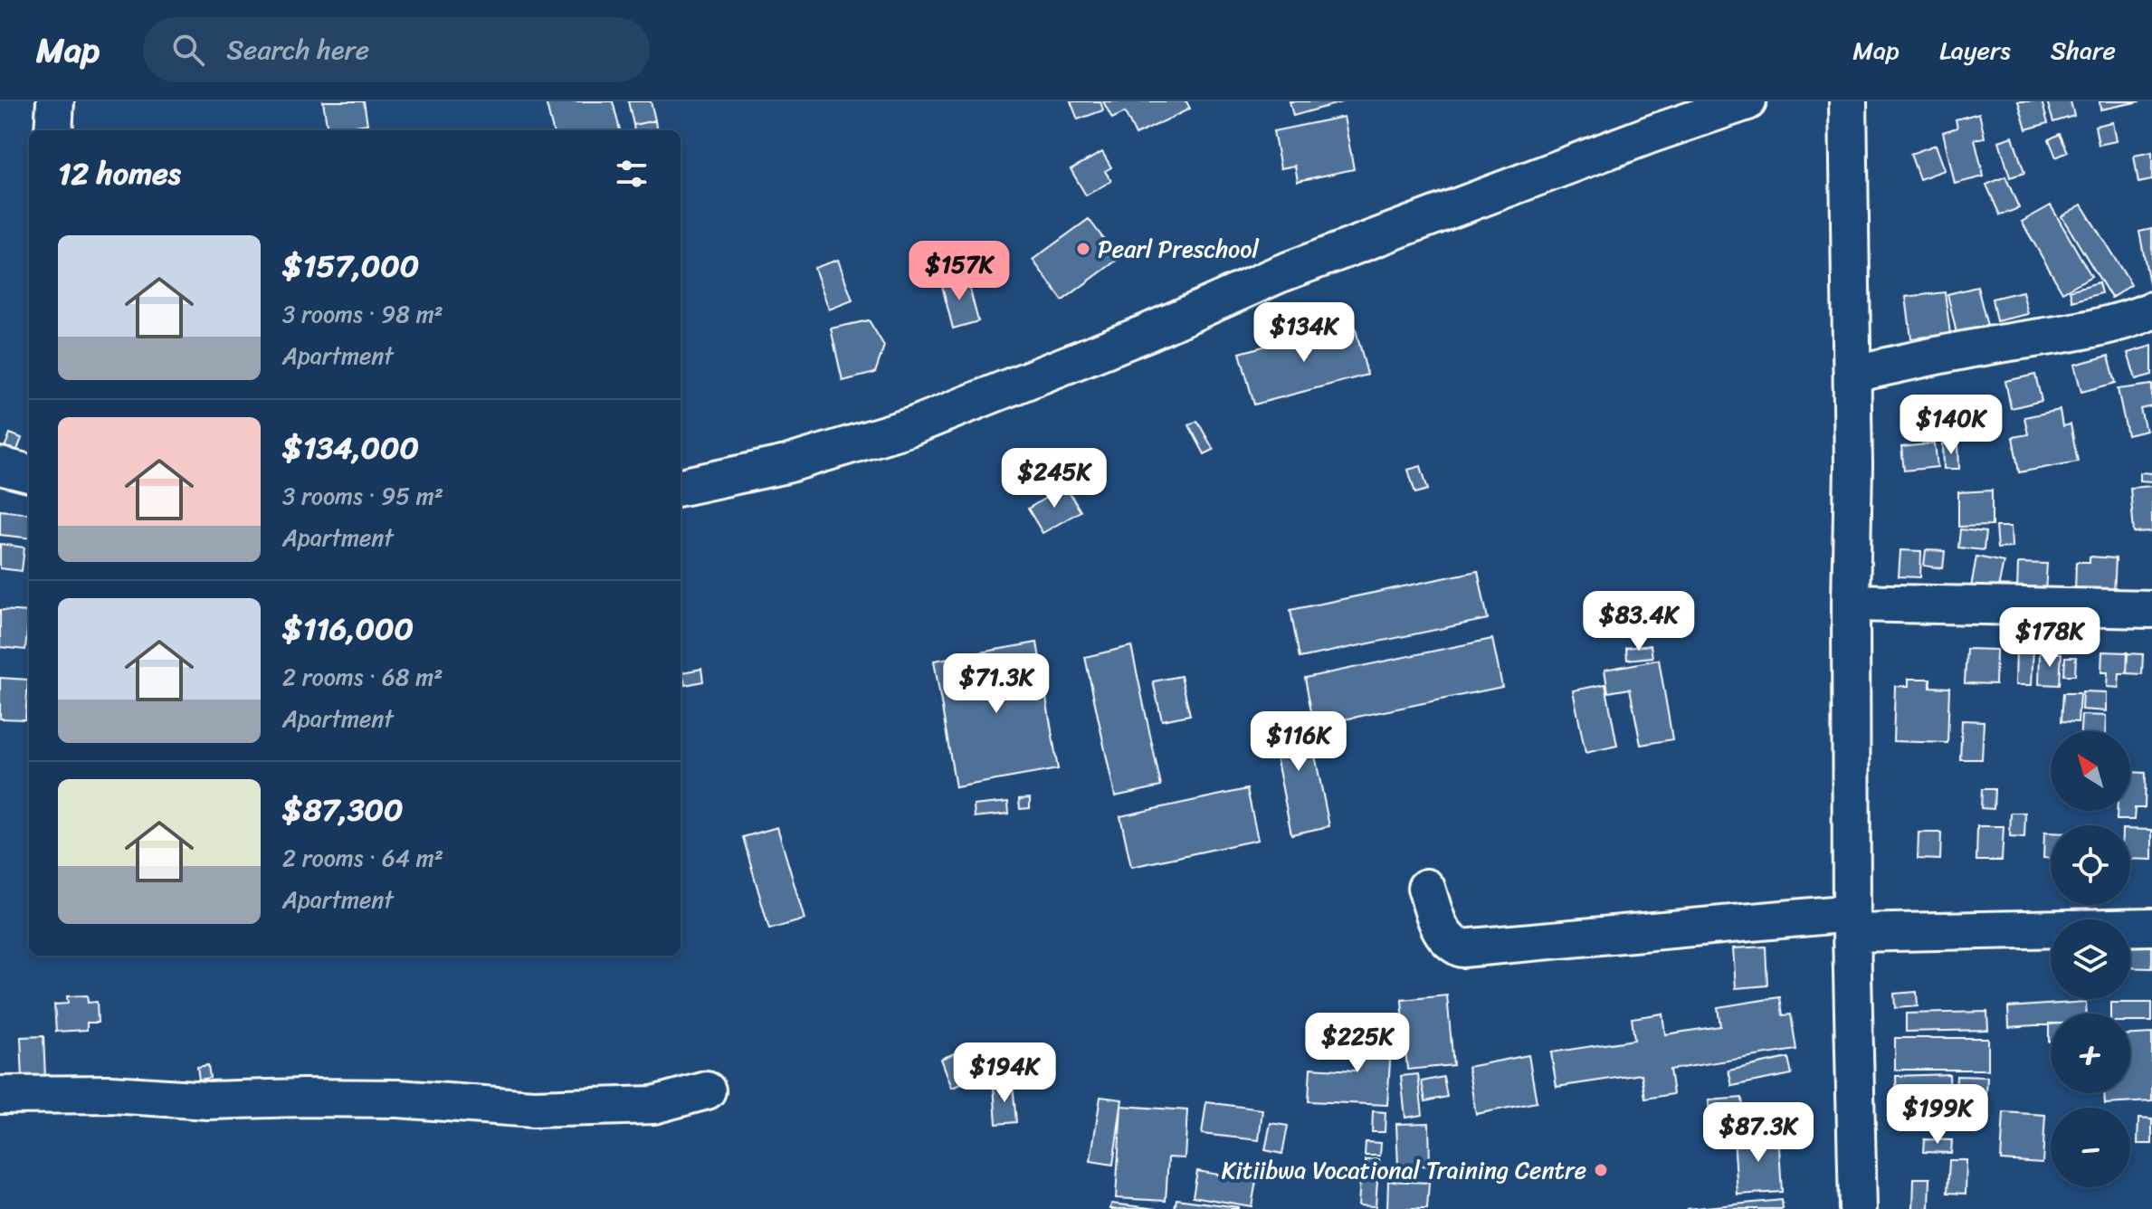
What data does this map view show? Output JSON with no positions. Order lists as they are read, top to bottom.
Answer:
{
  "places": ["Pearl Preschool", "Kitiibwa Vocational Training Centre"],
  "north": "top left",
  "page": {
    "header": "Map",
    "search": "Search here",
    "nav": ["Map", "Layers", "Share"],
    "heading": "12 homes",
    "list": [
      {
        "name": "$157,000",
        "note": "3 rooms · 98 m² · Apartment"
      },
      {
        "name": "$134,000",
        "note": "3 rooms · 95 m² · Apartment"
      },
      {
        "name": "$116,000",
        "note": "2 rooms · 68 m² · Apartment"
      },
      {
        "name": "$87,300",
        "note": "2 rooms · 64 m² · Apartment"
      }
    ],
    "price": [
      "$157K",
      "$134K",
      "$140K",
      "$245K",
      "$83.4K",
      "$178K",
      "$71.3K",
      "$116K",
      "$225K",
      "$194K",
      "$199K",
      "$87.3K"
    ],
    "map_buttons": ["+", "−"]
  }
}
